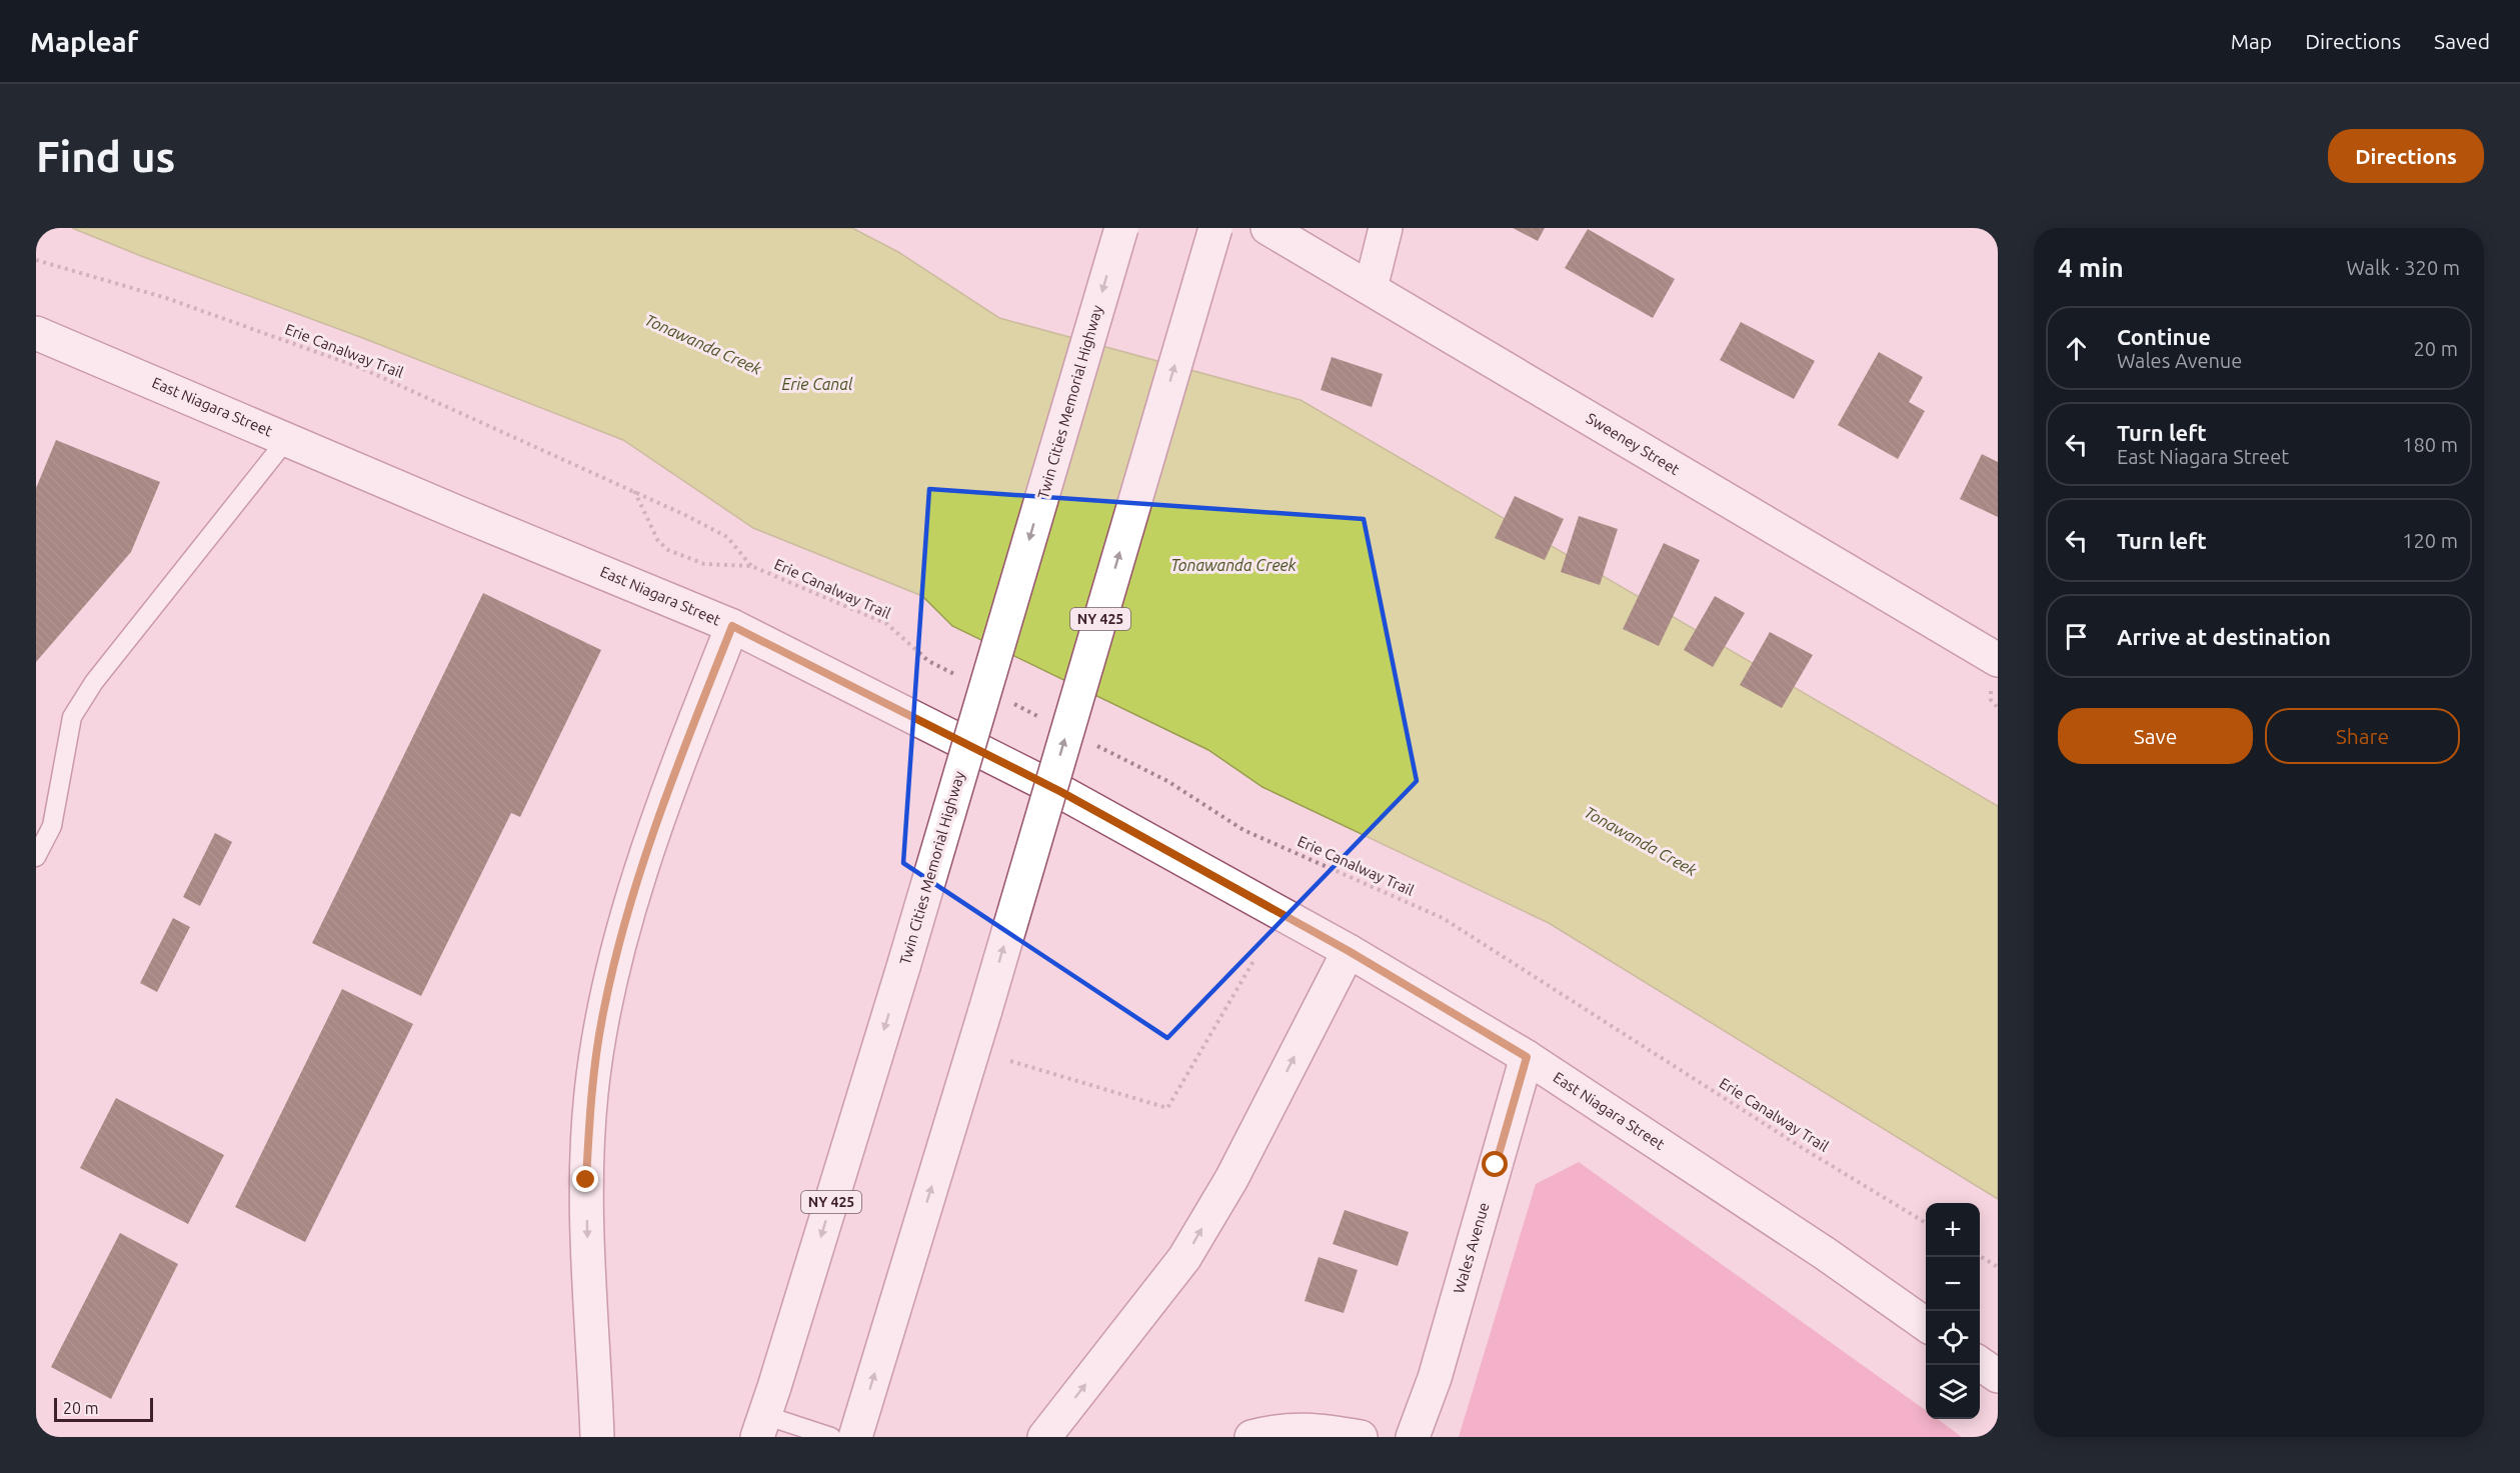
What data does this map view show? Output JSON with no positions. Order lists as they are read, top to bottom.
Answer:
{
  "streets": {
    "main road": [
      "Twin Cities Memorial Highway",
      "East Niagara Street",
      "Sweeney Street",
      "NY 425",
      "Wales Avenue"
    ],
    "path": ["Erie Canalway Trail"]
  },
  "crossings": [
    ["East Niagara Street", "Wales Avenue"]
  ],
  "water": ["Tonawanda Creek", "Erie Canal"],
  "scale_bar": "20 m",
  "page": {
    "header": "Mapleaf",
    "nav": ["Map", "Directions", "Saved"],
    "buttons": [
      "Directions",
      ["Save", "Share"]
    ],
    "title": "Find us",
    "heading": ["4 min", "Walk · 320 m"],
    "list": [
      ["Continue", "Wales Avenue", "20 m"],
      ["Turn left", "East Niagara Street", "180 m"],
      ["Turn left", "120 m"],
      "Arrive at destination"
    ],
    "map_buttons": ["+", "−"],
    "scale": "20 m"
  }
}
